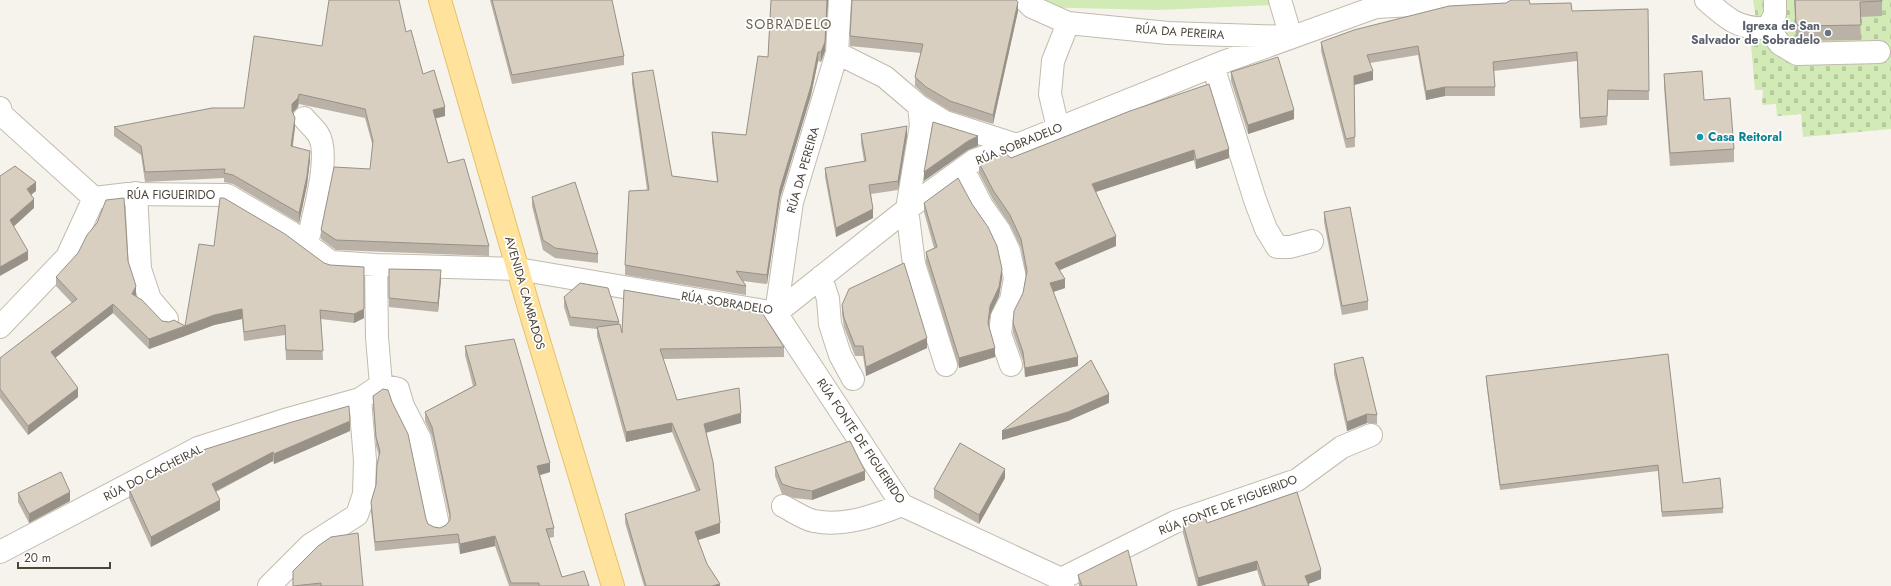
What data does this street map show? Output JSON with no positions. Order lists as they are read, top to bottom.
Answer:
{
  "streets": {
    "main road": ["AVENIDA CAMBADOS"],
    "street": [
      "RÚA DA PEREIRA",
      "RÚA SOBRADELO",
      "RÚA FIGUEIRIDO",
      "RÚA FONTE DE FIGUEIRIDO",
      "RÚA DO CACHEIRAL"
    ]
  },
  "crossings": [
    ["RÚA DA PEREIRA", "RÚA SOBRADELO"],
    ["RÚA DA PEREIRA", "RÚA FONTE DE FIGUEIRIDO"],
    ["RÚA SOBRADELO", "RÚA FIGUEIRIDO"],
    ["RÚA SOBRADELO", "AVENIDA CAMBADOS"],
    ["RÚA SOBRADELO", "RÚA FONTE DE FIGUEIRIDO"],
    ["RÚA FIGUEIRIDO", "AVENIDA CAMBADOS"]
  ],
  "districts": ["SOBRADELO"],
  "places": ["Igrexa de San Salvador de Sobradelo", "Casa Reitoral"],
  "scale_bar": "20 m"
}
